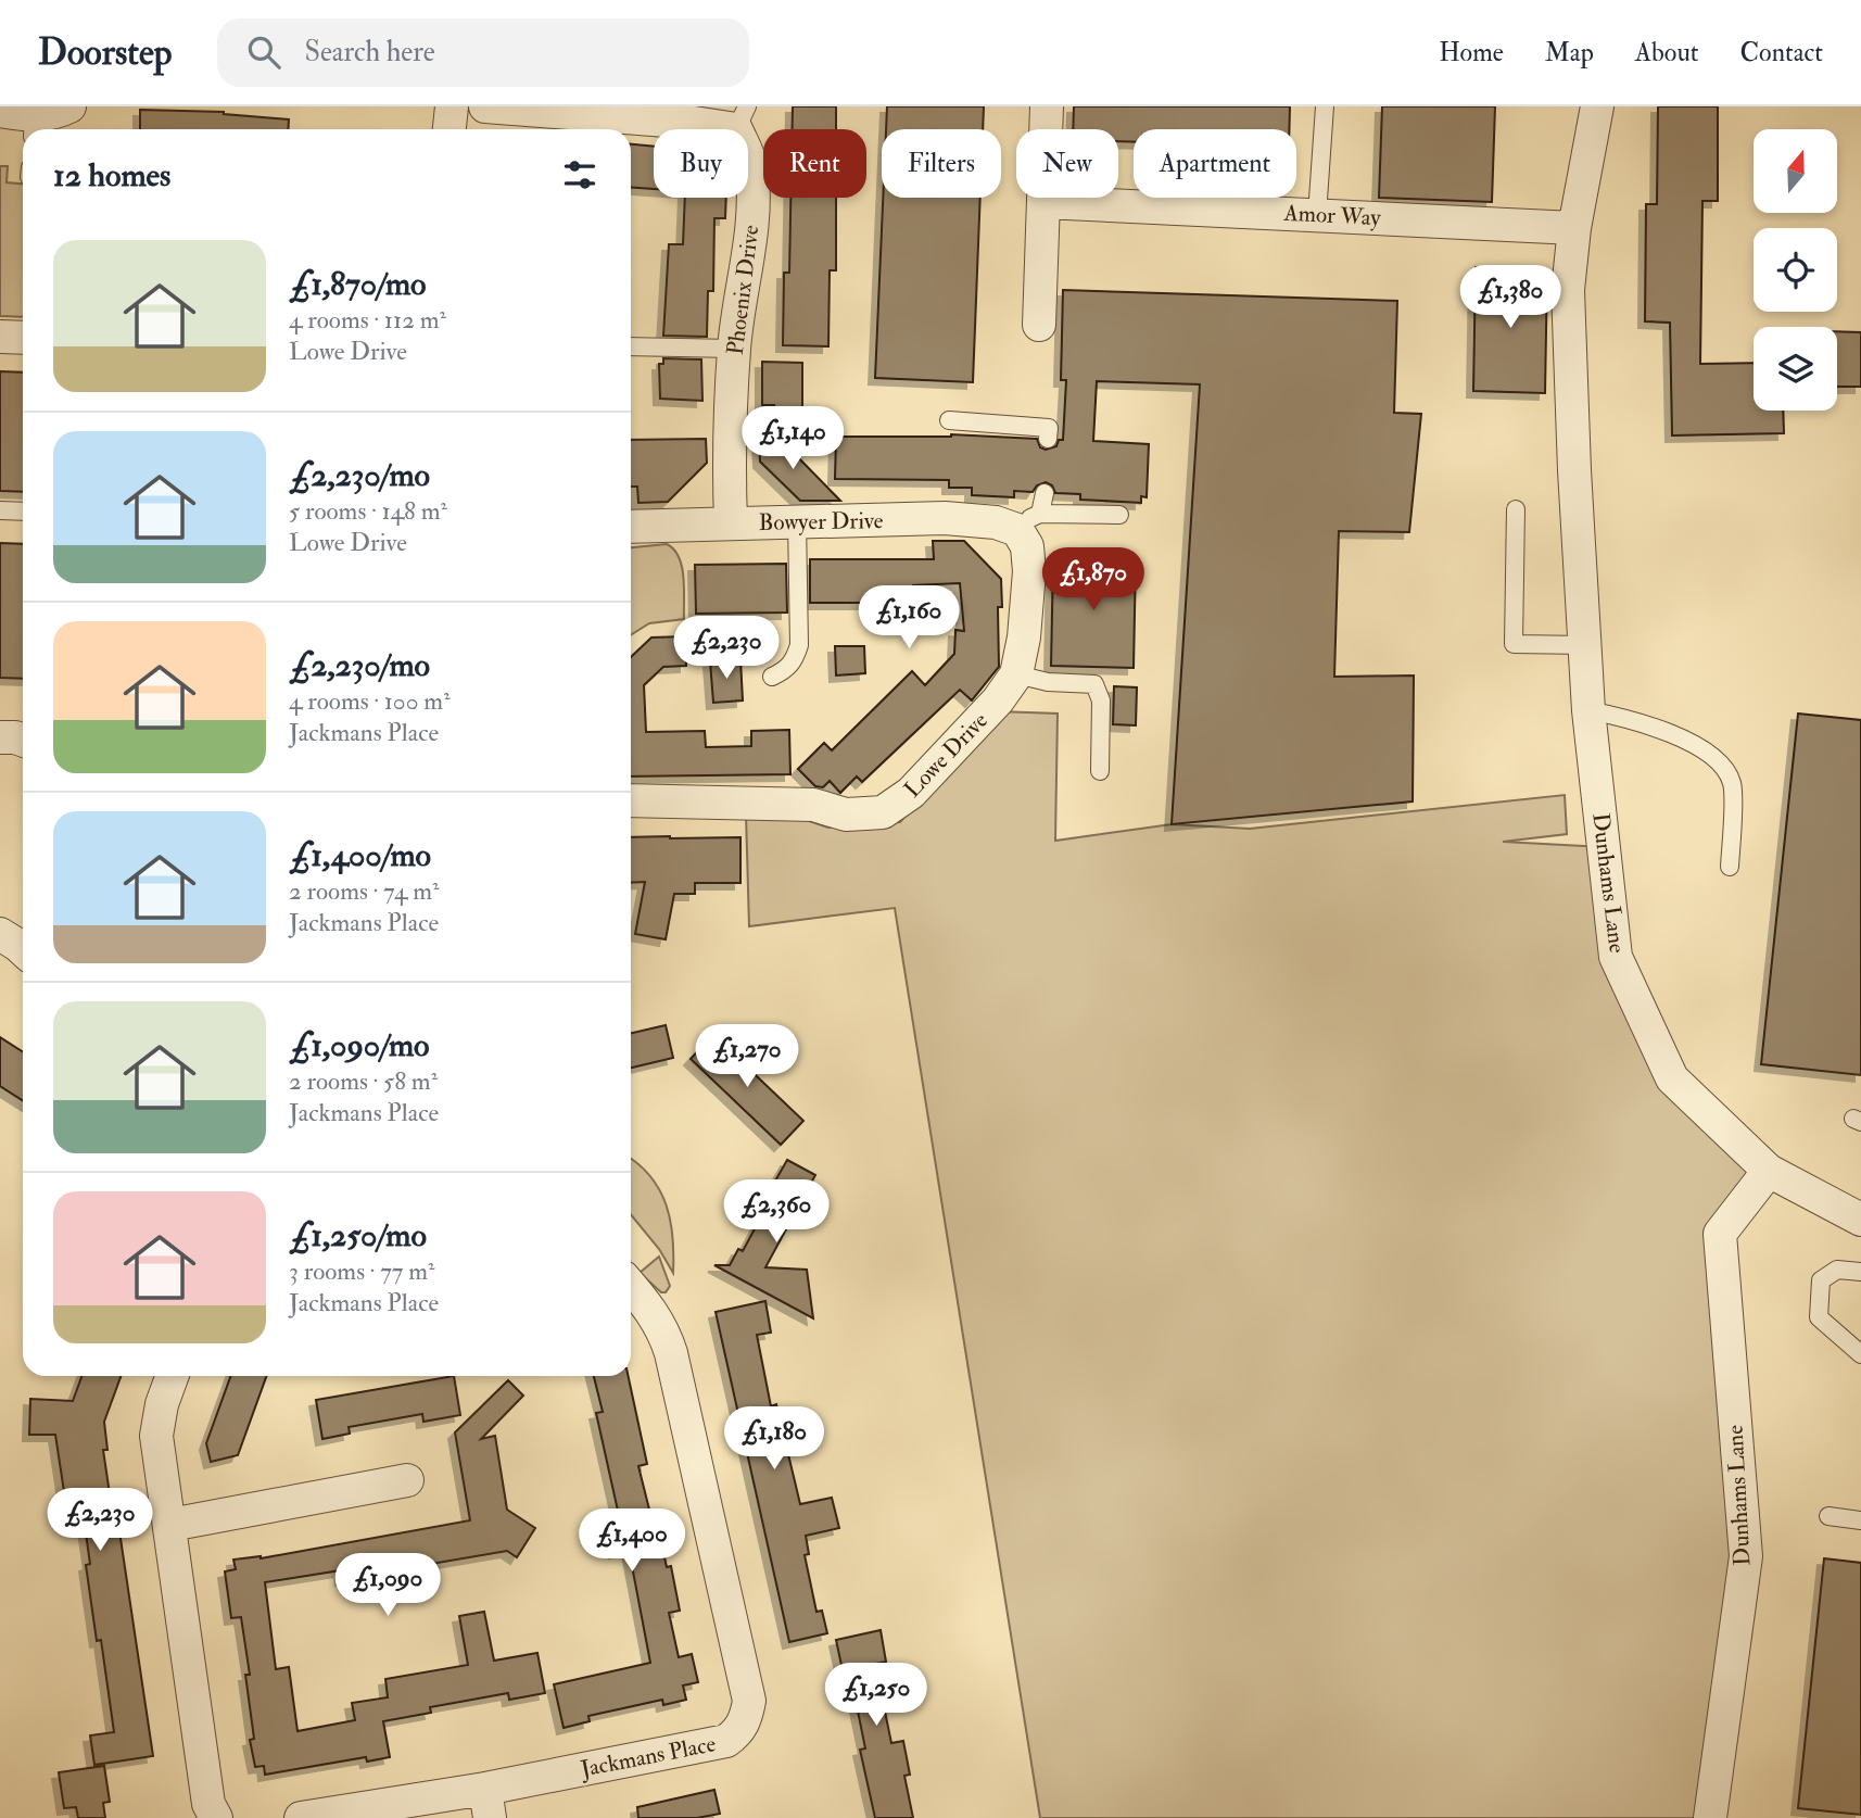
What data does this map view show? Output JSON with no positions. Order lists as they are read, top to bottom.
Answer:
{
  "streets": {
    "street": [
      "Amor Way",
      "Phoenix Drive",
      "Bowyer Drive",
      "Lowe Drive",
      "Dunhams Lane",
      "Jackmans Place"
    ]
  },
  "crossings": [
    ["Amor Way", "Dunhams Lane"],
    ["Phoenix Drive", "Bowyer Drive"],
    ["Bowyer Drive", "Lowe Drive"]
  ],
  "north": "top",
  "page": {
    "header": "Doorstep",
    "search": "Search here",
    "nav": [
      "Home",
      "Map",
      "About",
      "Contact"
    ],
    "chip": [
      "Buy",
      "Rent",
      "Filters",
      "New",
      "Apartment"
    ],
    "heading": "12 homes",
    "list": [
      {
        "name": "£1,870/mo",
        "note": "4 rooms · 112 m² · Lowe Drive"
      },
      {
        "name": "£2,230/mo",
        "note": "5 rooms · 148 m² · Lowe Drive"
      },
      {
        "name": "£2,230/mo",
        "note": "4 rooms · 100 m² · Jackmans Place"
      },
      {
        "name": "£1,400/mo",
        "note": "2 rooms · 74 m² · Jackmans Place"
      },
      {
        "name": "£1,090/mo",
        "note": "2 rooms · 58 m² · Jackmans Place"
      },
      {
        "name": "£1,250/mo",
        "note": "3 rooms · 77 m² · Jackmans Place"
      }
    ],
    "price": [
      "£1,380",
      "£1,140",
      "£1,870",
      "£1,160",
      "£2,230",
      "£1,270",
      "£2,360",
      "£1,180",
      "£2,230",
      "£1,400",
      "£1,090",
      "£1,250"
    ]
  }
}
